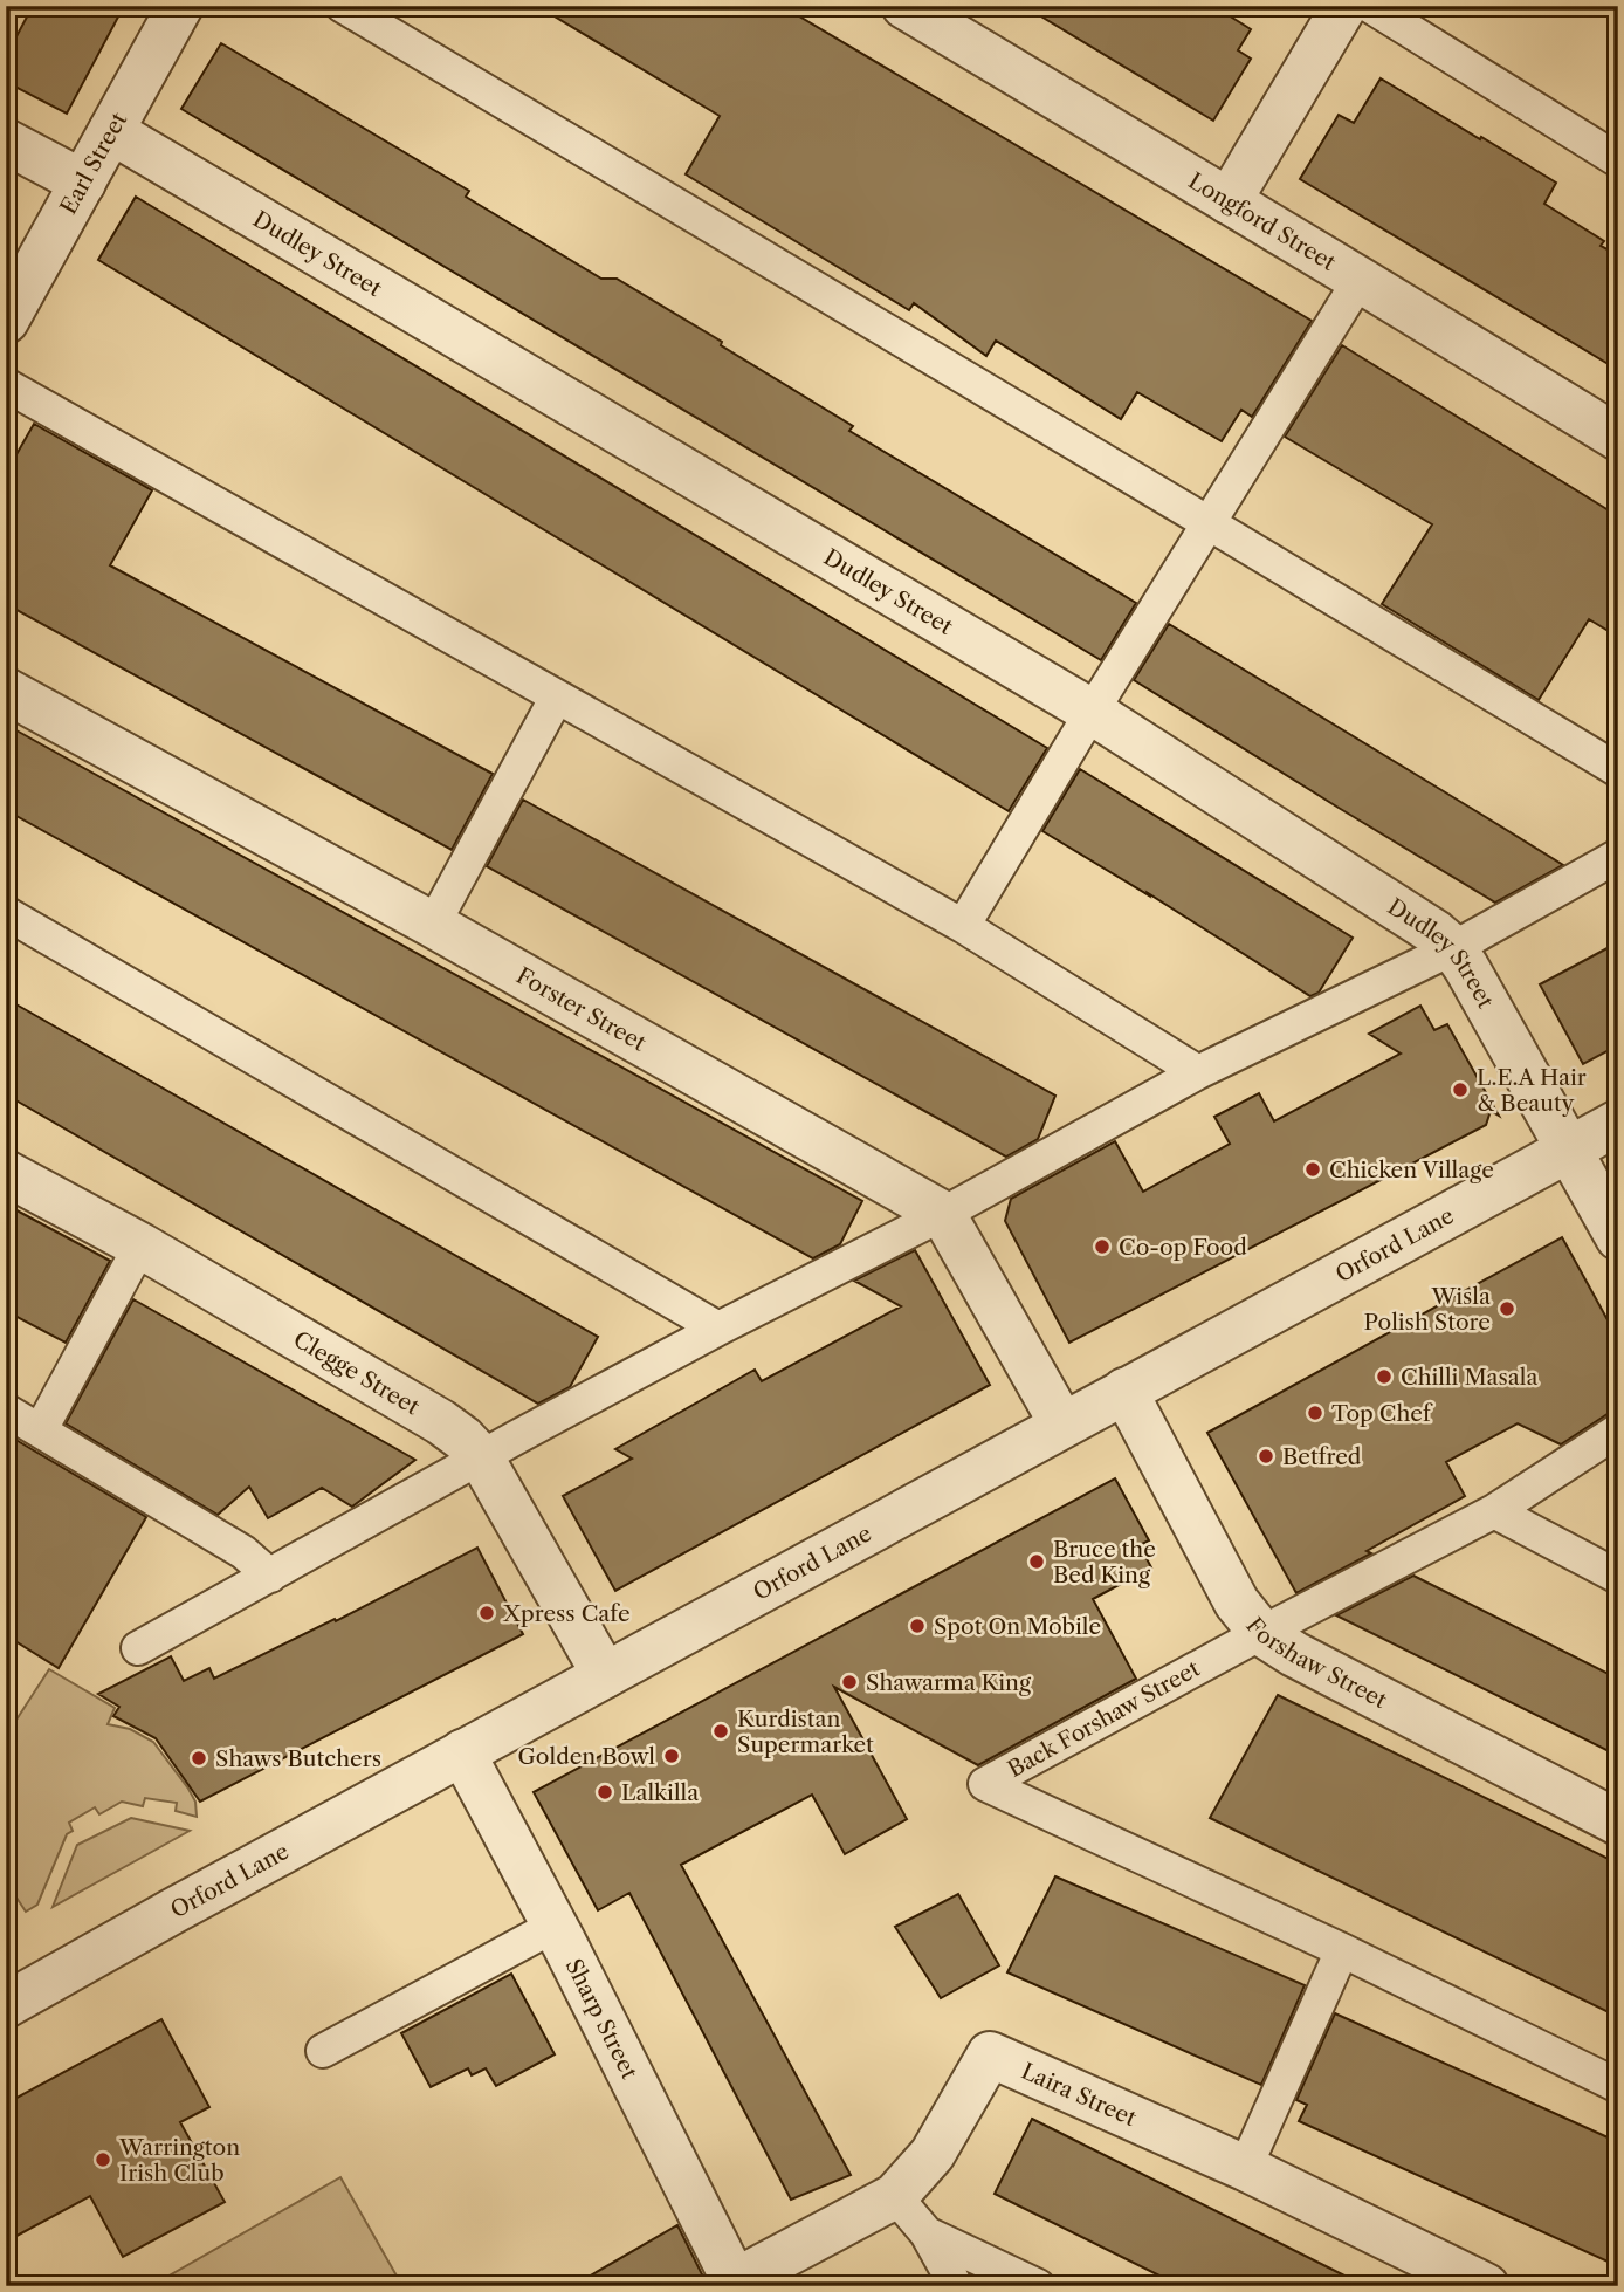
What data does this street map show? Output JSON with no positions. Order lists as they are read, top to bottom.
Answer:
{
  "streets": {
    "street": [
      "Earl Street",
      "Longford Street",
      "Dudley Street",
      "Forster Street",
      "Orford Lane",
      "Clegge Street",
      "Forshaw Street",
      "Sharp Street",
      "Laira Street"
    ],
    "lane": ["Back Forshaw Street"]
  },
  "crossings": [
    ["Earl Street", "Dudley Street"],
    ["Dudley Street", "Orford Lane"],
    ["Orford Lane", "Clegge Street"],
    ["Orford Lane", "Forshaw Street"],
    ["Orford Lane", "Sharp Street"],
    ["Forshaw Street", "Back Forshaw Street"],
    ["Sharp Street", "Laira Street"]
  ],
  "places": [
    "L.E.A Hair & Beauty",
    "Chicken Village",
    "Co-op Food",
    "Wisla Polish Store",
    "Chilli Masala",
    "Top Chef",
    "Betfred",
    "Bruce the Bed King",
    "Xpress Cafe",
    "Spot On Mobile",
    "Shawarma King",
    "Kurdistan Supermarket",
    "Golden Bowl",
    "Shaws Butchers",
    "Lalkilla",
    "Warrington Irish Club"
  ]
}
